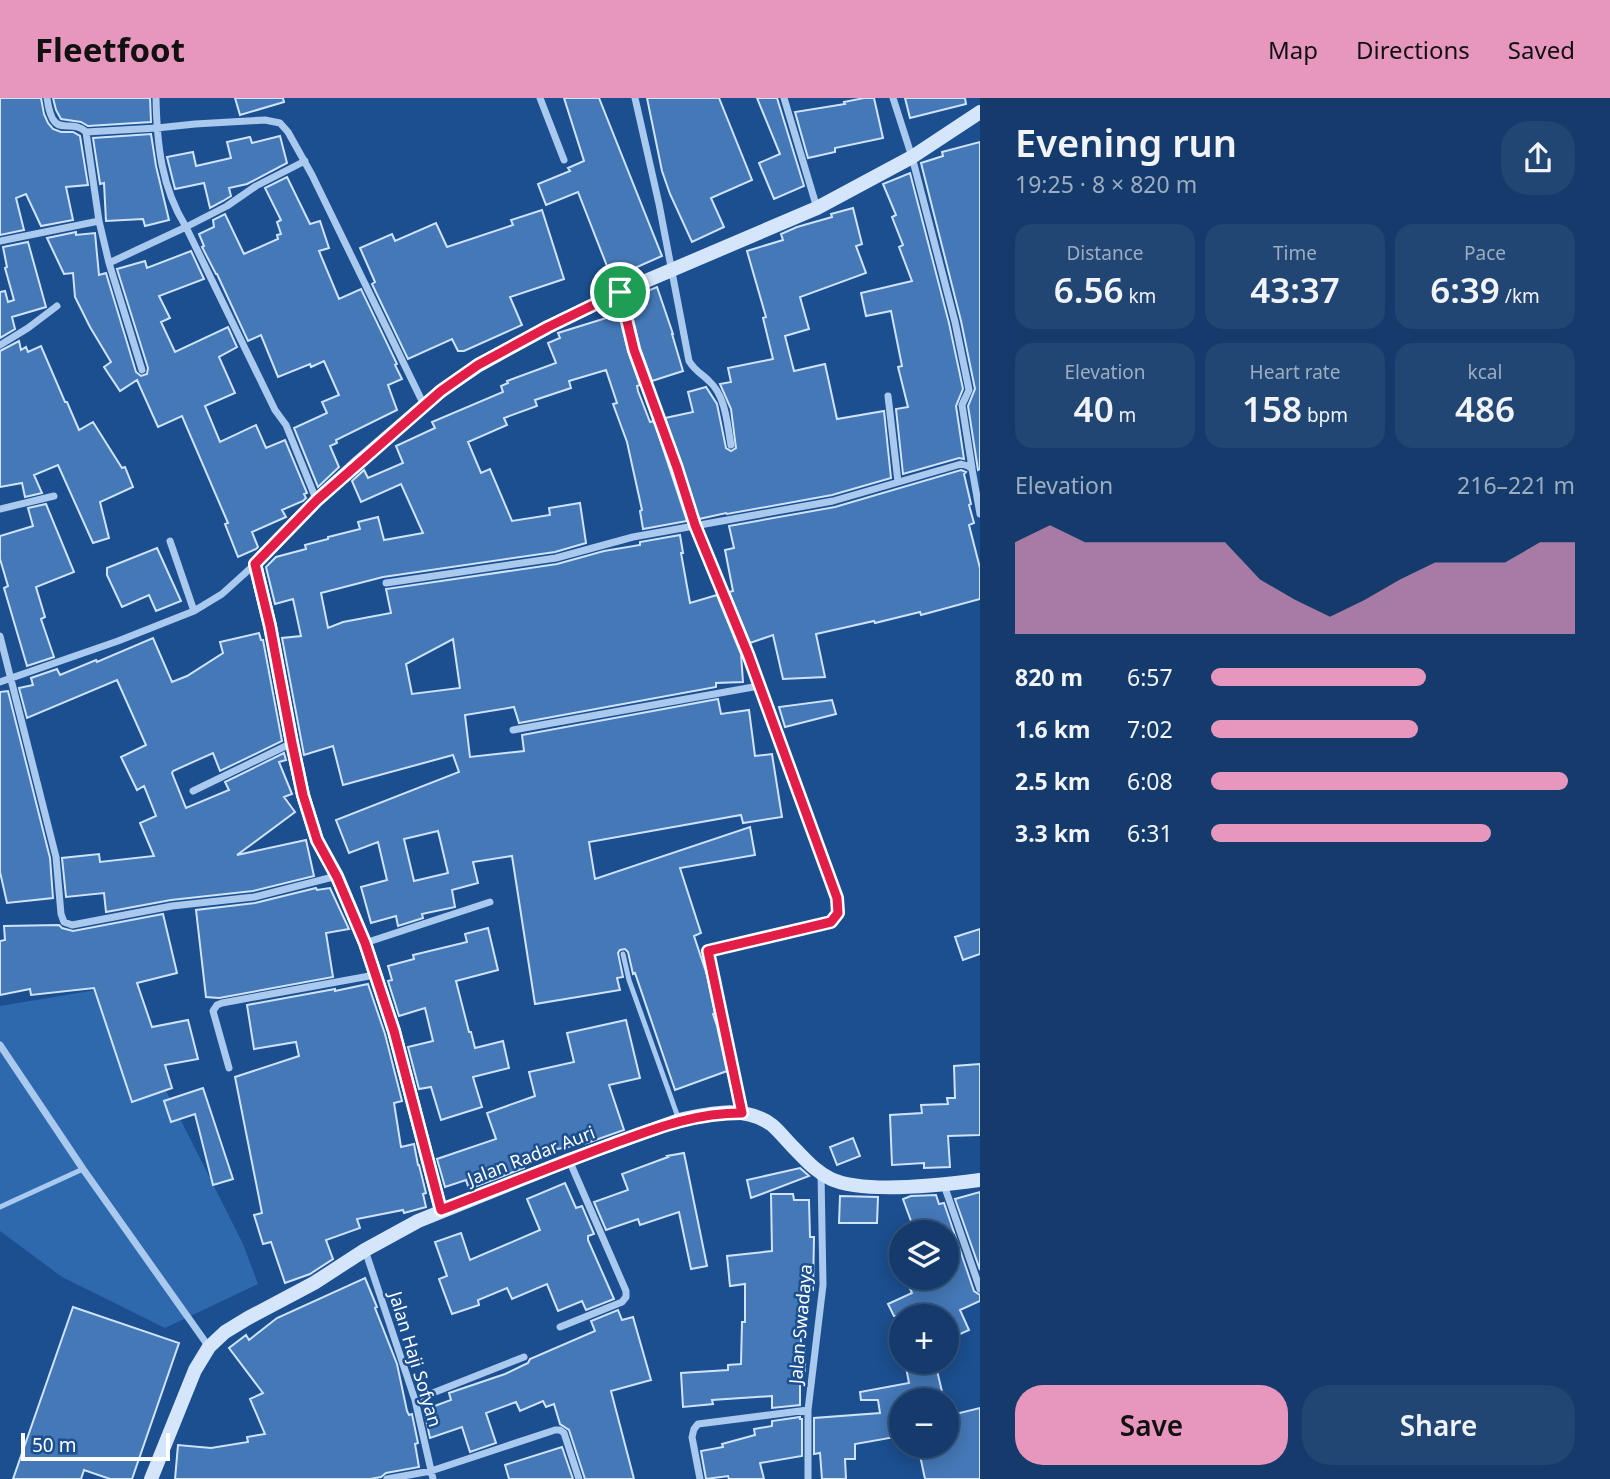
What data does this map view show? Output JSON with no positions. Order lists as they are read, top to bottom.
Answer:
{
  "streets": {
    "street": ["Jalan Radar Auri", "Jalan Swadaya", "Jalan Haji Sofyan"]
  },
  "crossings": [
    ["Jalan Radar Auri", "Jalan Swadaya"],
    ["Jalan Radar Auri", "Jalan Haji Sofyan"]
  ],
  "scale_bar": "50 m",
  "page": {
    "header": "Fleetfoot",
    "nav": ["Map", "Directions", "Saved"],
    "heading": ["Evening run", "19:25 · 8 × 820 m"],
    "stats": [
      ["Distance", "6.56 km"],
      ["Time", "43:37"],
      ["Pace", "6:39 /km"],
      ["Elevation", "40 m"],
      ["Heart rate", "158 bpm"],
      ["kcal", "486"]
    ],
    "chart": ["Elevation", "216–221 m"],
    "list": [
      {
        "name": "820 m",
        "note": "6:57"
      },
      {
        "name": "1.6 km",
        "note": "7:02"
      },
      {
        "name": "2.5 km",
        "note": "6:08"
      },
      {
        "name": "3.3 km",
        "note": "6:31"
      }
    ],
    "map_buttons": ["+", "−"],
    "buttons": ["Save", "Share"],
    "scale": "50 m"
  }
}
